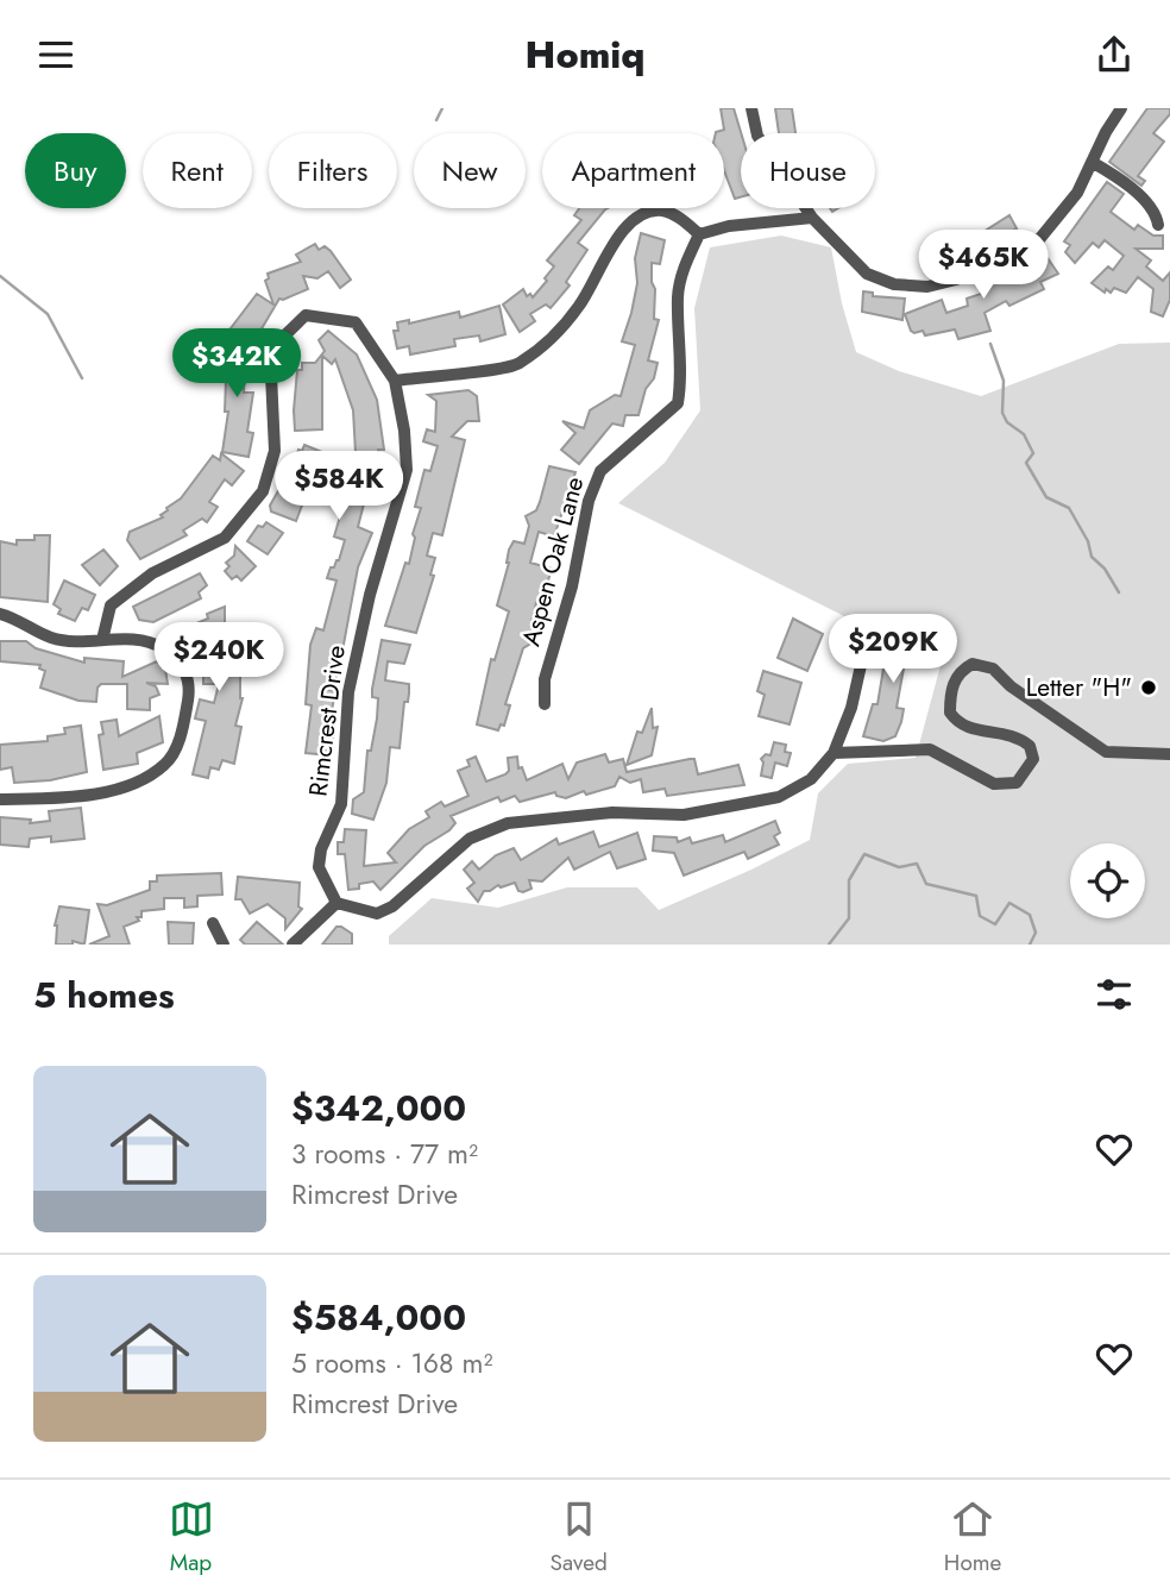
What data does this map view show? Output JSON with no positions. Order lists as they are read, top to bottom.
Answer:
{
  "streets": {
    "street": ["Aspen Oak Lane", "Rimcrest Drive"]
  },
  "places": ["Letter \"H\""],
  "page": {
    "header": "Homiq",
    "chip": [
      "Buy",
      "Rent",
      "Filters",
      "New",
      "Apartment",
      "House"
    ],
    "price": [
      "$465K",
      "$342K",
      "$584K",
      "$209K",
      "$240K"
    ],
    "heading": "5 homes",
    "list": [
      {
        "name": "$342,000",
        "note": "3 rooms · 77 m² · Rimcrest Drive"
      },
      {
        "name": "$584,000",
        "note": "5 rooms · 168 m² · Rimcrest Drive"
      }
    ],
    "tabs": ["Map", "Saved", "Home"]
  }
}
